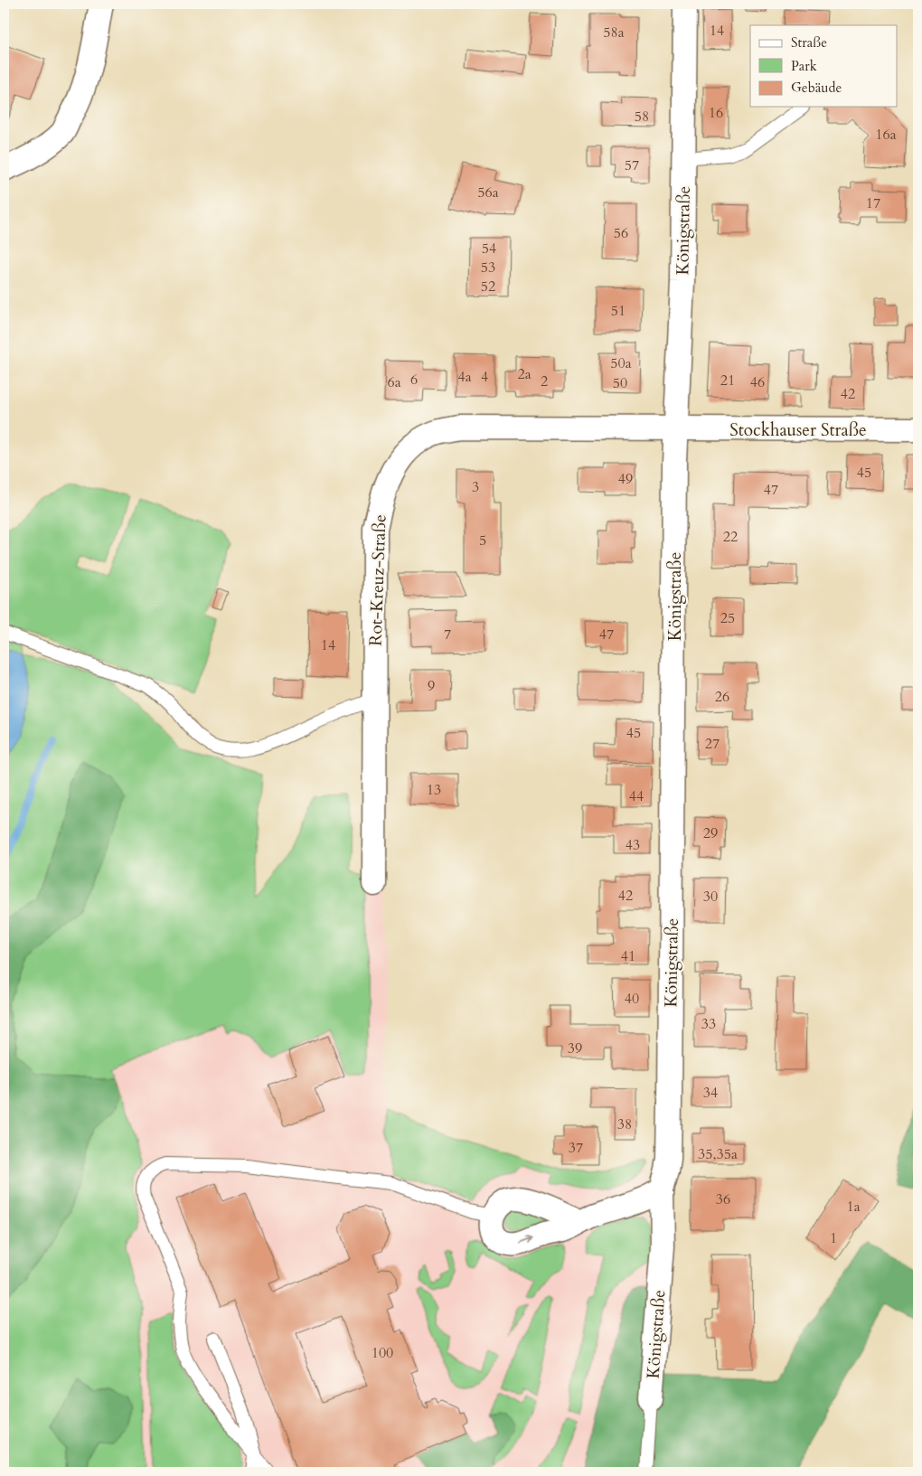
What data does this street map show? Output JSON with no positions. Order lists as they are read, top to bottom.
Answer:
{
  "streets": {
    "street": ["Königstraße", "Stockhauser Straße", "Rot-Kreuz-Straße"]
  },
  "crossings": [
    ["Königstraße", "Stockhauser Straße"],
    ["Königstraße", "Rot-Kreuz-Straße"],
    ["Stockhauser Straße", "Rot-Kreuz-Straße"]
  ],
  "house_numbers": [
    "14",
    "58a",
    "16",
    "58",
    "16a",
    "57",
    "56a",
    "17",
    "56",
    "54",
    "53",
    "52",
    "51",
    "50a",
    "2a",
    "4a",
    "4",
    "6",
    "21",
    "2",
    "6a",
    "46",
    "50",
    "42",
    "45",
    "49",
    "3",
    "47",
    "22",
    "5",
    "25",
    "7",
    "47",
    "14",
    "9",
    "26",
    "45",
    "27",
    "13",
    "44",
    "29",
    "43",
    "42",
    "30",
    "41",
    "40",
    "33",
    "39",
    "34",
    "38",
    "37",
    "35,35a",
    "36",
    "1a",
    "1",
    "100"
  ],
  "legend": ["Straße", "Park", "Gebäude"]
}
